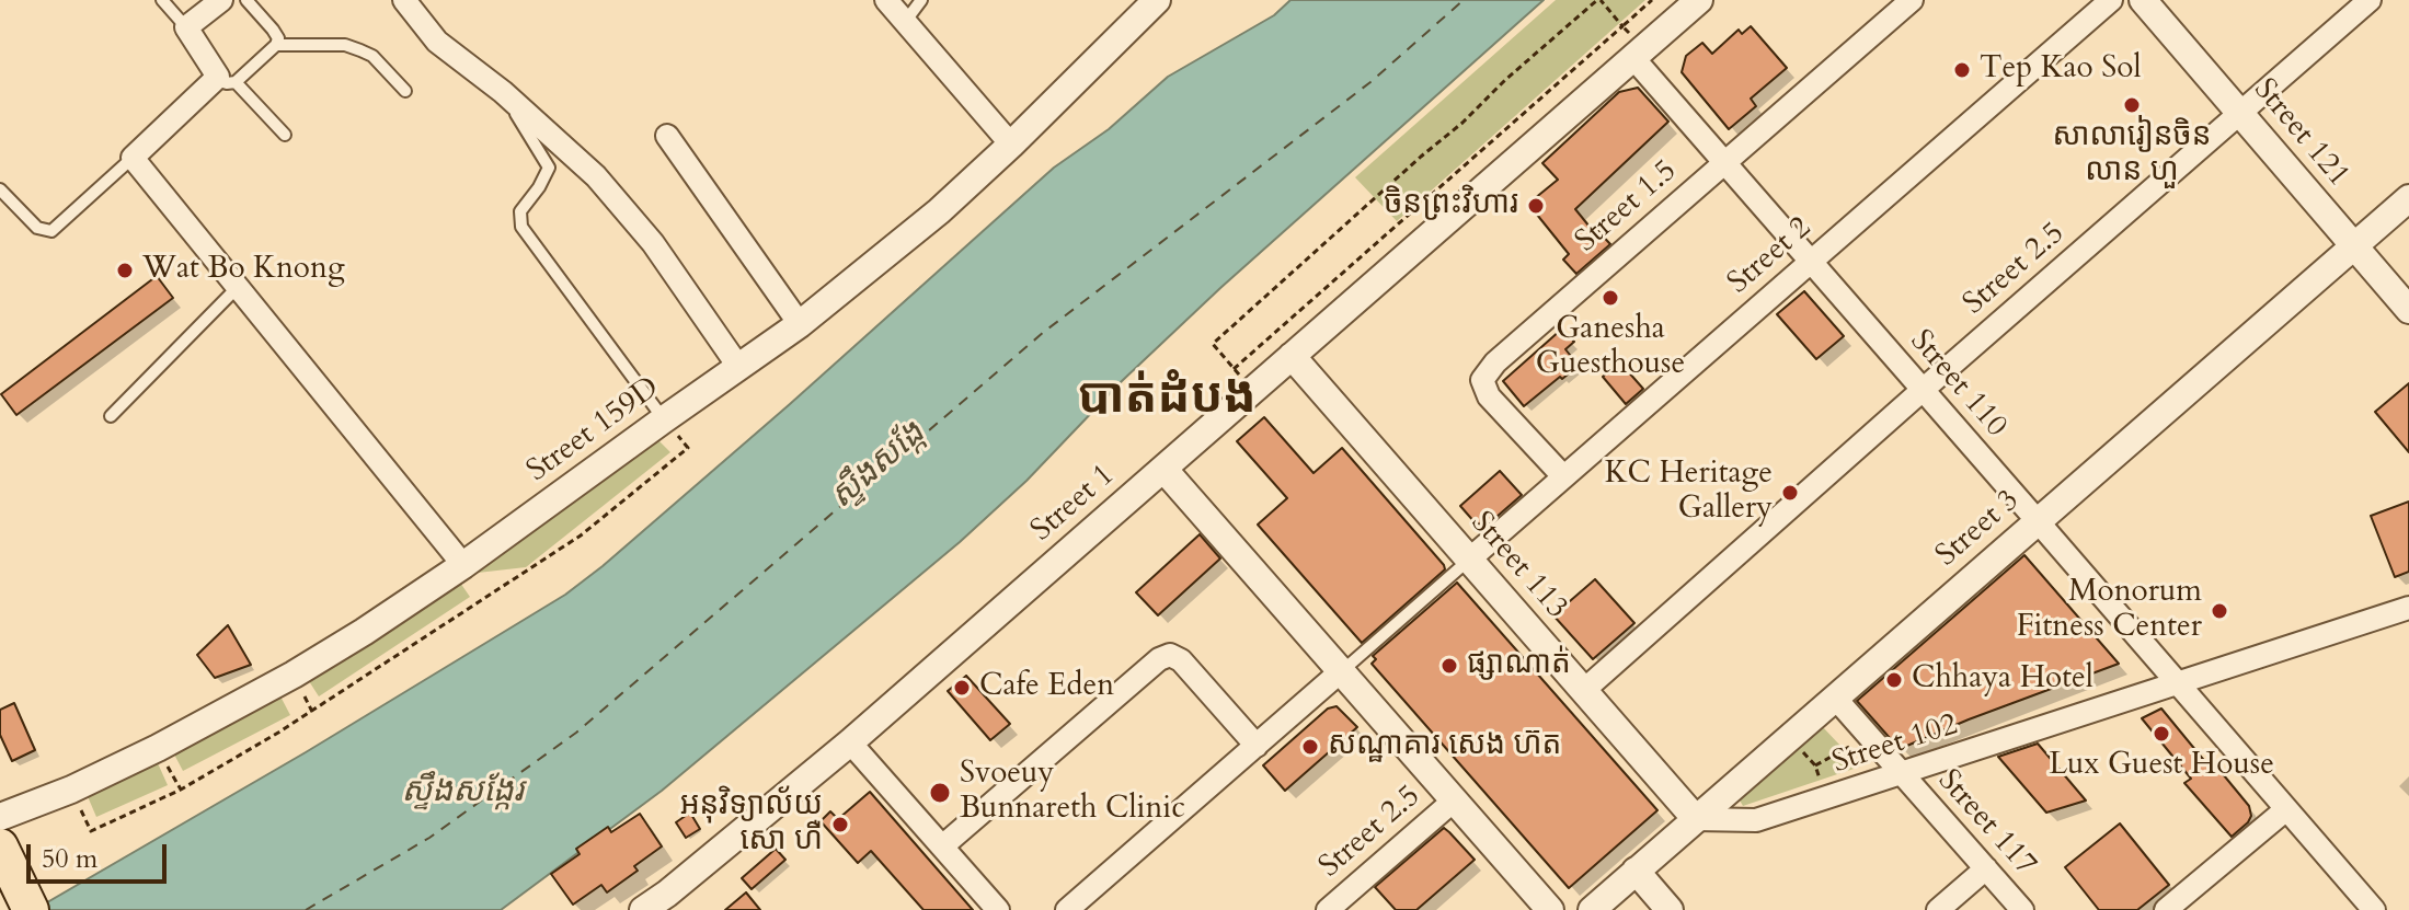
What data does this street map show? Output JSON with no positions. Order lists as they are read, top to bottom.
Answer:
{
  "streets": {
    "street": [
      "Street 121",
      "Street 1.5",
      "Street 2",
      "Street 2.5",
      "Street 110",
      "Street 159D",
      "Street 1",
      "Street 3",
      "Street 113",
      "Street 102",
      "Street 117"
    ]
  },
  "crossings": [
    ["Street 121", "Street 2.5"],
    ["Street 121", "Street 3"],
    ["Street 1.5", "Street 2"],
    ["Street 1.5", "Street 110"],
    ["Street 2", "Street 110"],
    ["Street 2", "Street 113"],
    ["Street 2.5", "Street 110"],
    ["Street 2.5", "Street 113"],
    ["Street 110", "Street 1"],
    ["Street 110", "Street 3"],
    ["Street 110", "Street 102"],
    ["Street 1", "Street 113"],
    ["Street 3", "Street 113"],
    ["Street 3", "Street 102"],
    ["Street 3", "Street 117"],
    ["Street 113", "Street 102"],
    ["Street 102", "Street 117"]
  ],
  "districts": ["បាត់ដំបង"],
  "water": ["ស្ទឹងសង្កែ", "ស្ទឹងសង្កែរ"],
  "places": [
    "Tep Kao Sol",
    "សាលារៀនចិន លាន ហួ",
    "ចិនព្រះវិហារ",
    "Wat Bo Knong",
    "Ganesha Guesthouse",
    "KC Heritage Gallery",
    "Monorum Fitness Center",
    "ផ្សាណាត់",
    "Chhaya Hotel",
    "Cafe Eden",
    "Lux Guest House",
    "សណ្ឋាគារ សេង ហ៊ត",
    "Svoeuy Bunnareth Clinic",
    "អនុវិទ្យាល័យ សោ ហឺ"
  ],
  "scale_bar": "50 m"
}
